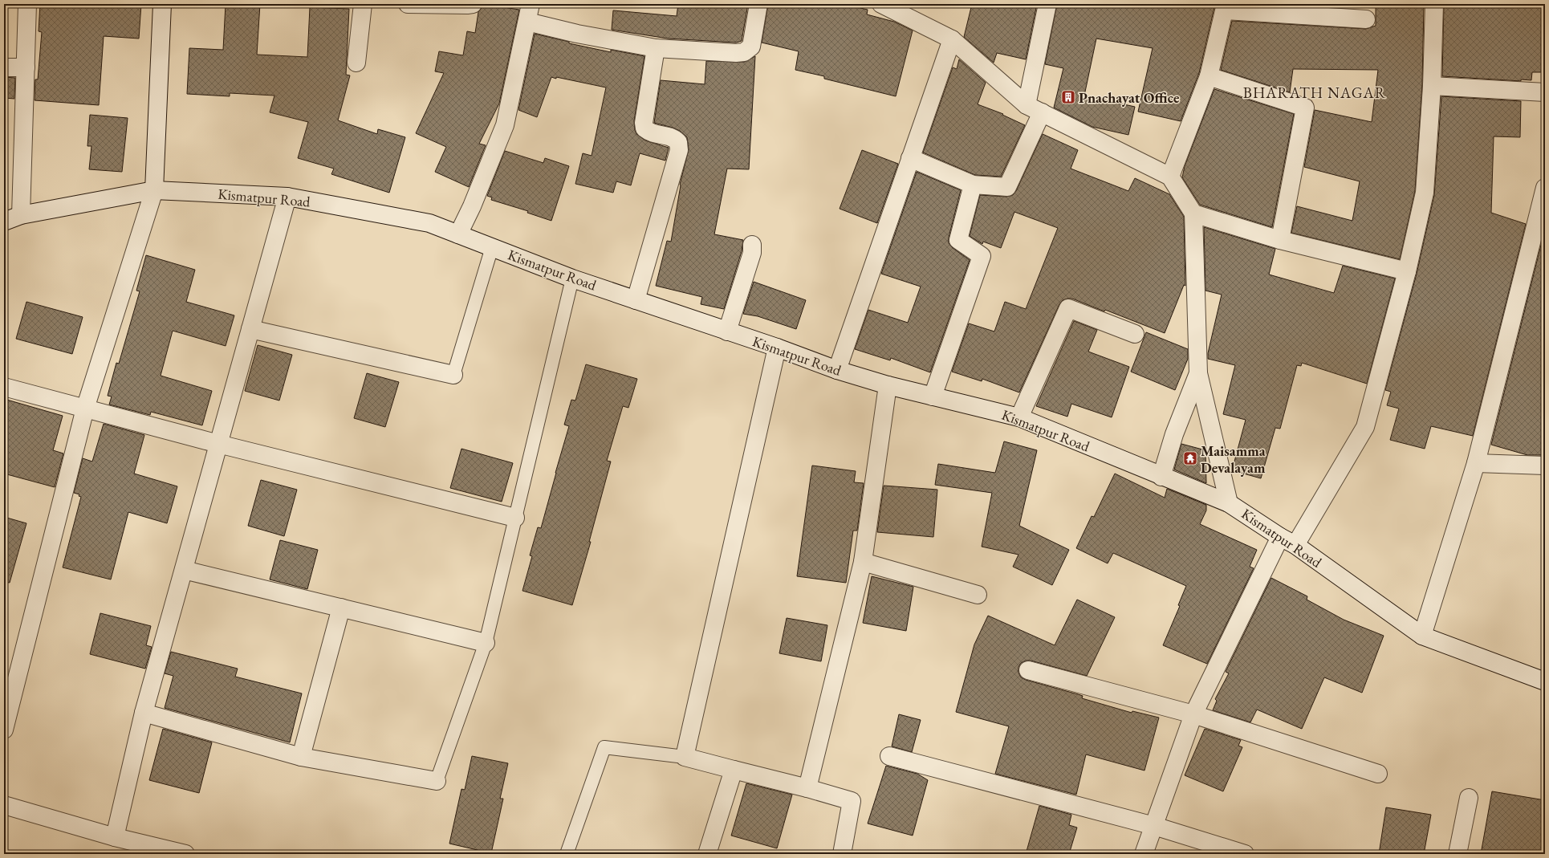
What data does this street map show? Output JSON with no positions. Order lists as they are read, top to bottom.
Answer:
{
  "streets": {
    "street": ["Kismatpur Road"]
  },
  "districts": ["BHARATH NAGAR"],
  "places": {
    "building": ["Pnachayat Office"],
    "temple": ["Maisamma Devalayam"]
  }
}
